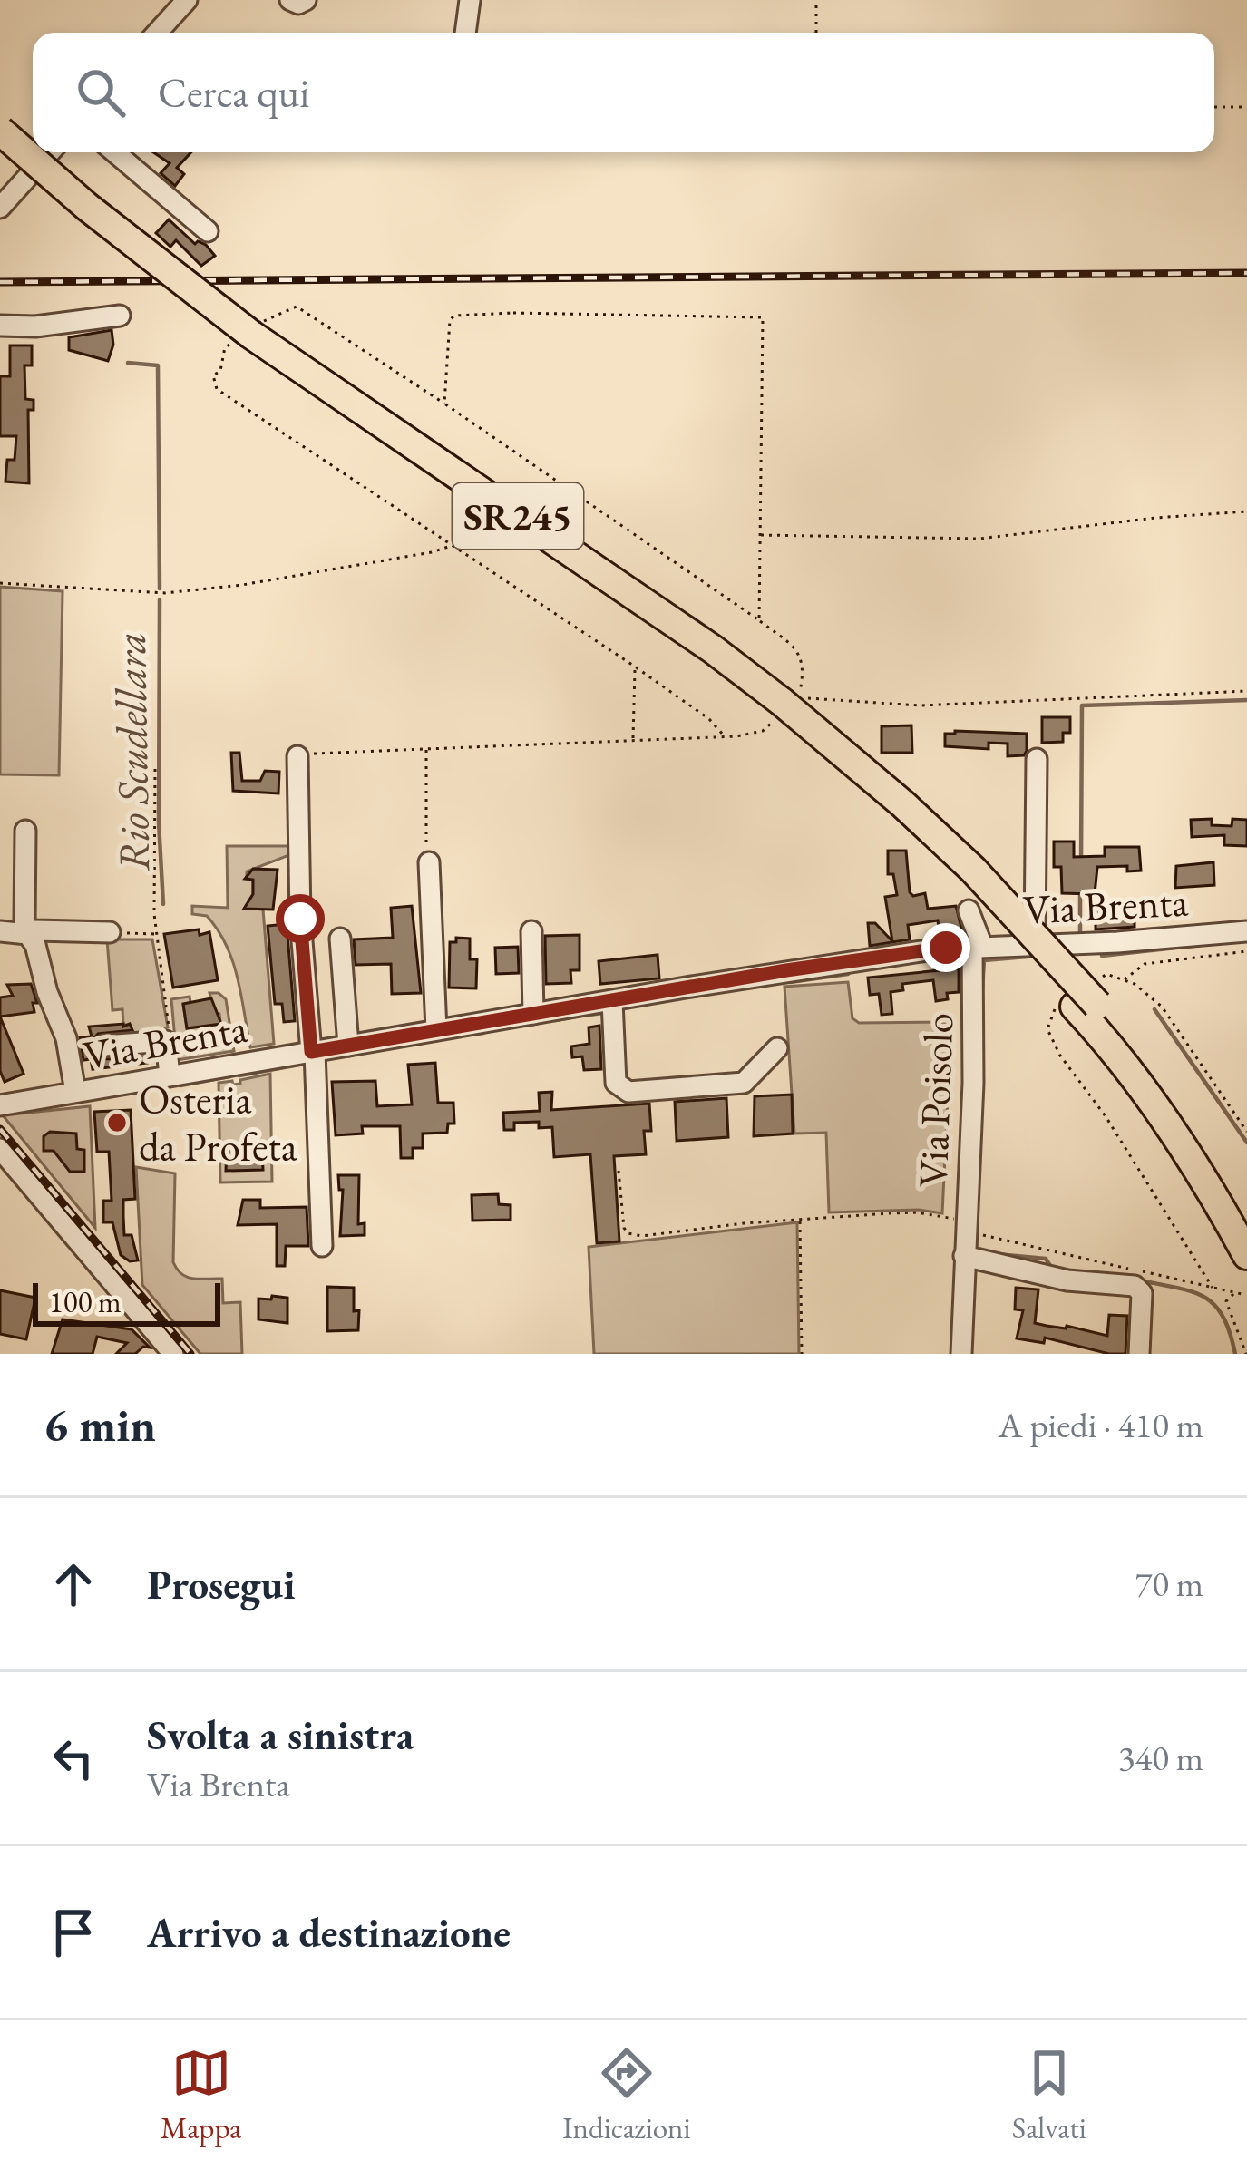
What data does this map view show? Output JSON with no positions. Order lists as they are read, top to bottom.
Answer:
{
  "streets": {
    "highway": ["SR245"],
    "street": ["Via Brenta", "Via Poisolo"]
  },
  "crossings": [
    ["Via Brenta", "Via Poisolo"]
  ],
  "water": ["Rio Scudellara"],
  "places": ["Osteria da Profeta"],
  "scale_bar": "100 m",
  "page": {
    "search": "Cerca qui",
    "scale": "100 m",
    "heading": ["6 min", "A piedi · 410 m"],
    "list": [
      ["Prosegui", "70 m"],
      ["Svolta a sinistra", "Via Brenta", "340 m"],
      "Arrivo a destinazione"
    ],
    "nav": ["Mappa", "Indicazioni", "Salvati"]
  }
}
